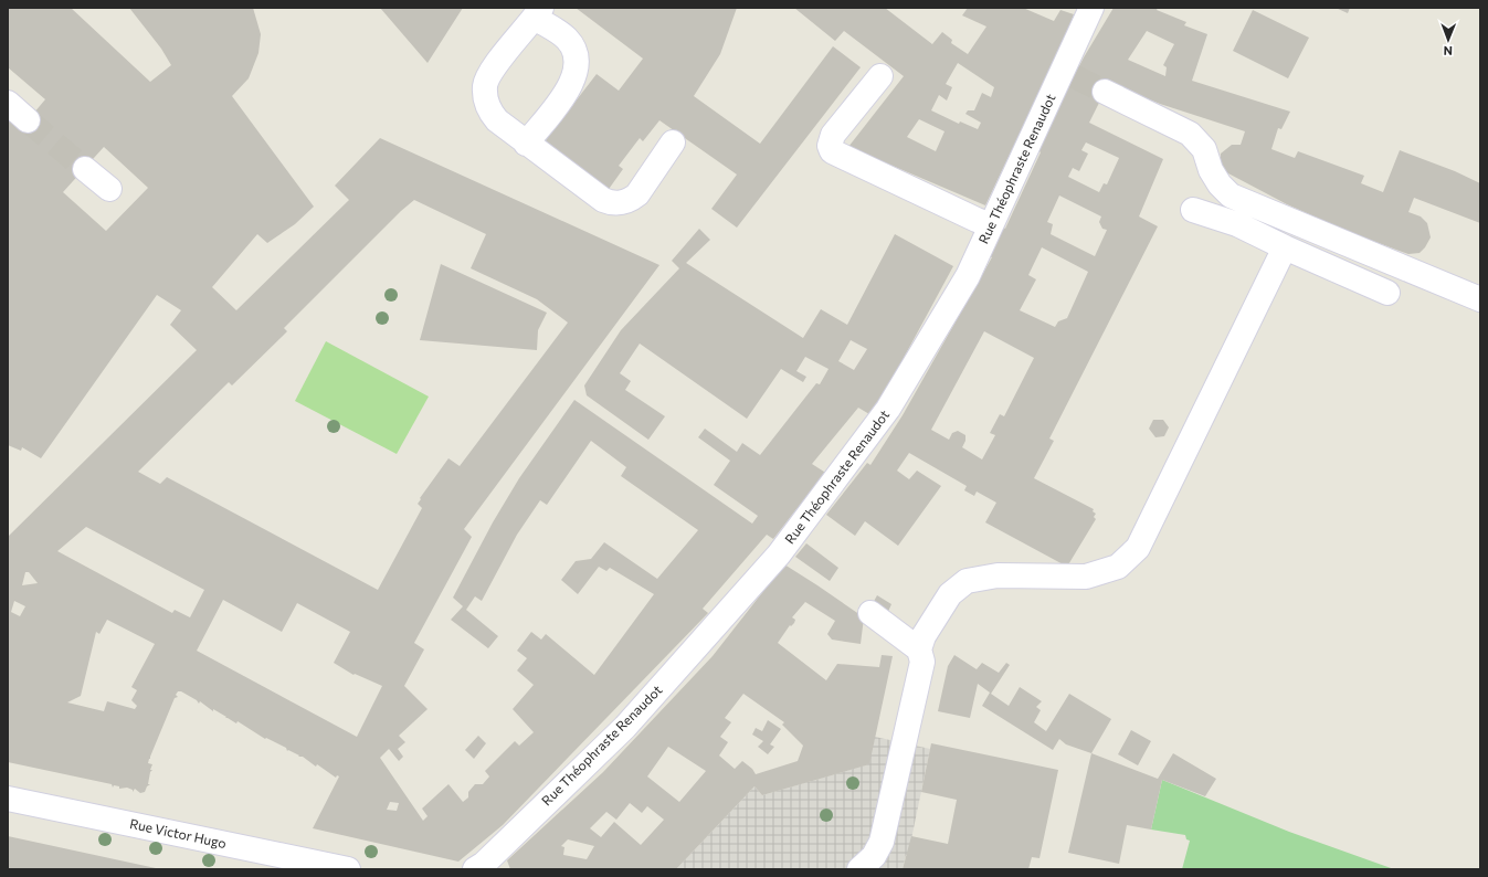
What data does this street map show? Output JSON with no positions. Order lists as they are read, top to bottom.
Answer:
{
  "streets": {
    "street": ["Rue Théophraste Renaudot", "Rue Victor Hugo"]
  },
  "north": "bottom"
}
